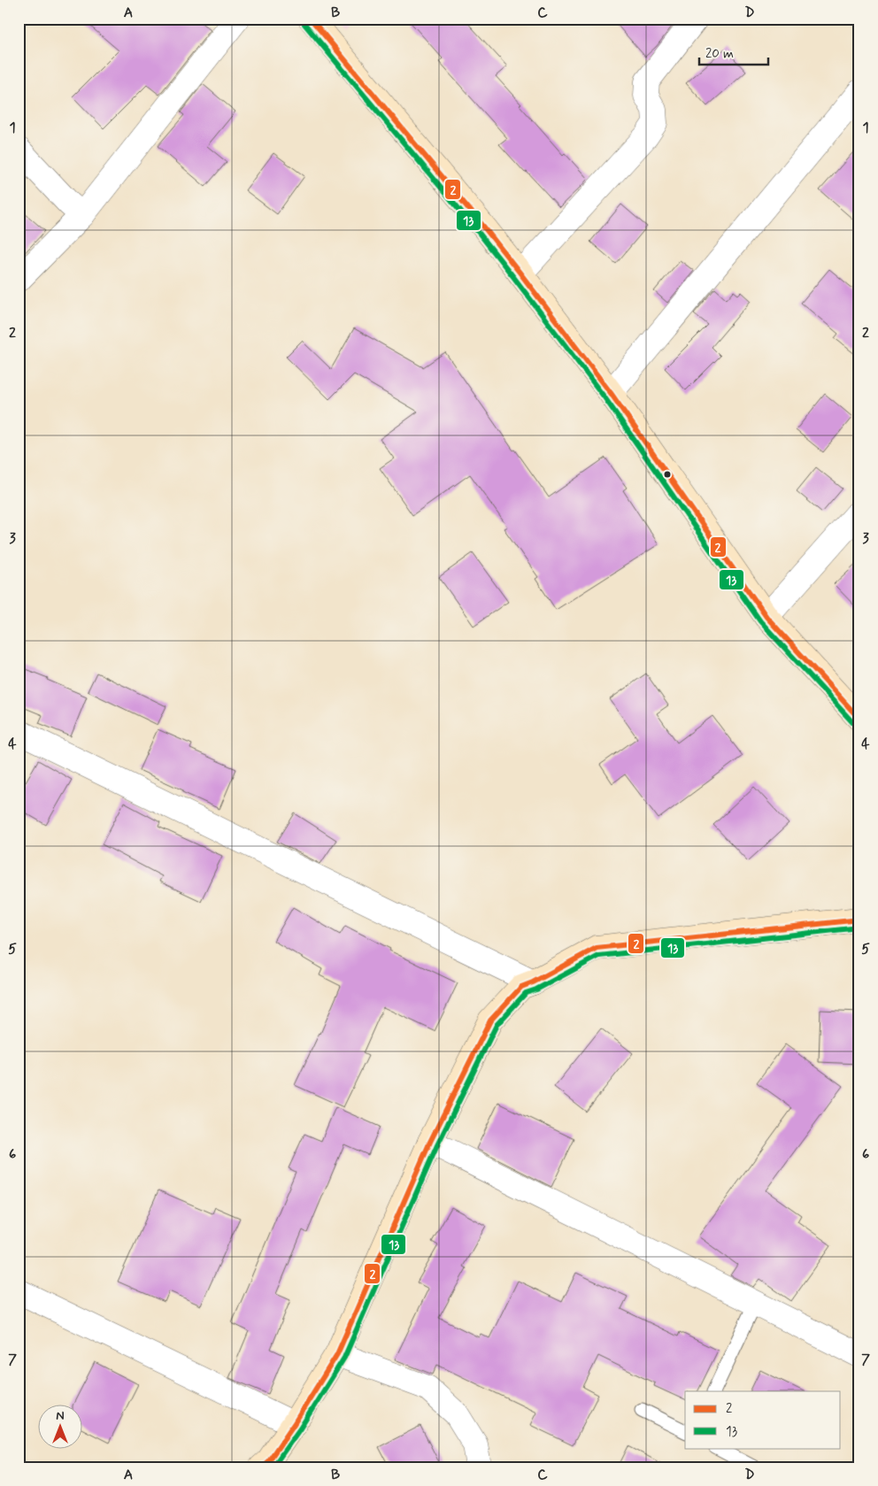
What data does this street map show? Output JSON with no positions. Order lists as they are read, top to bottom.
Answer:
{
  "lines": ["transit line 2", "transit line 13"],
  "legend": ["2", "13"],
  "scale_bar": "20 m",
  "north": "top",
  "grid": {
    "columns": [
      "A",
      "B",
      "C",
      "D"
    ],
    "rows": [
      "1",
      "2",
      "3",
      "4",
      "5",
      "6",
      "7"
    ]
  }
}
